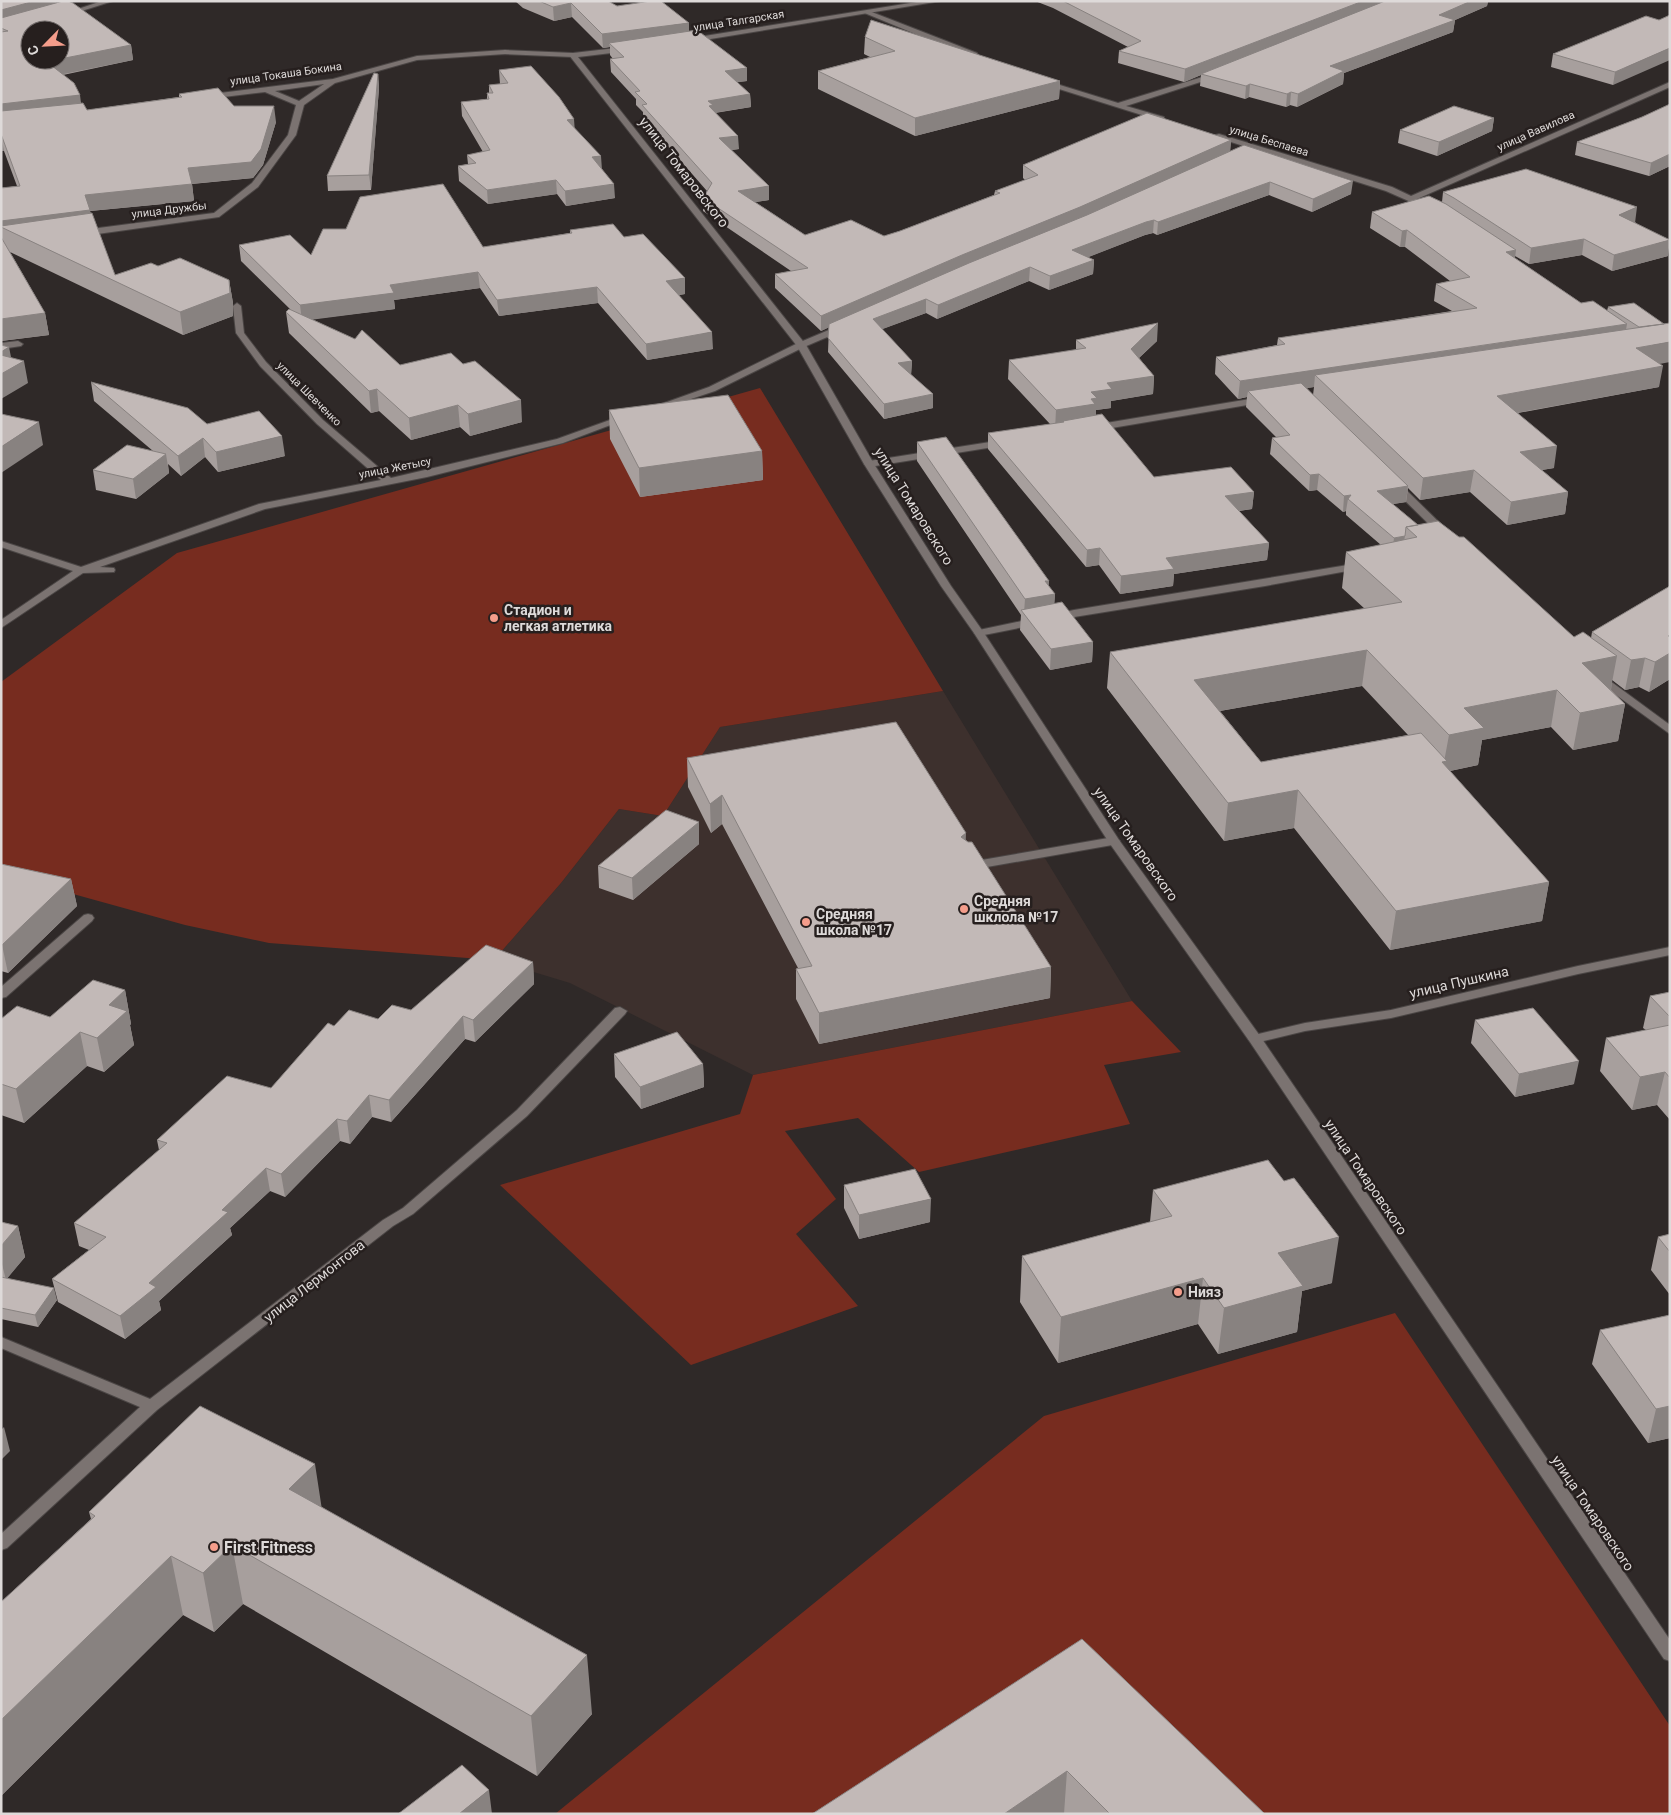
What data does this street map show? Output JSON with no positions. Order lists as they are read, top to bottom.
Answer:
{
  "streets": {
    "street": [
      "улица Талгарская",
      "улица Токаша Бокина",
      "улица Вавилова",
      "улица Беспаева",
      "улица Томаровского",
      "улица Дружбы",
      "улица Шевченко",
      "улица Жетысу",
      "улица Пушкина",
      "улица Лермонтова"
    ]
  },
  "crossings": [
    ["улица Токаша Бокина", "улица Томаровского"],
    ["улица Вавилова", "улица Беспаева"],
    ["улица Томаровского", "улица Пушкина"],
    ["улица Шевченко", "улица Жетысу"]
  ],
  "places": [
    "Стадион и легкая атлетика",
    "Средняя шклола №17",
    "Средняя школа №17",
    "Нияз",
    "First Fitness"
  ],
  "north": "bottom left"
}
